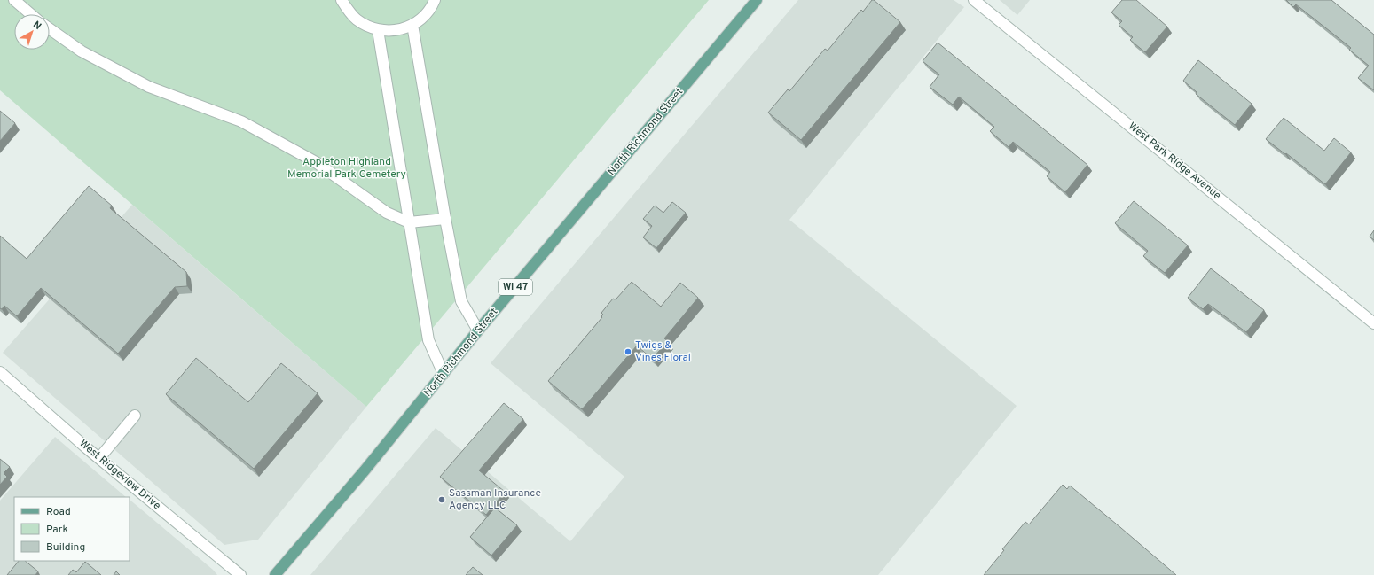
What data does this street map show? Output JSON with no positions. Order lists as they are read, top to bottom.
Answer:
{
  "streets": {
    "main road": ["North Richmond Street", "WI 47"],
    "street": ["West Park Ridge Avenue", "West Ridgeview Drive"]
  },
  "parks": ["Appleton Highland Memorial Park Cemetery"],
  "places": ["Twigs & Vines Floral", "Sassman Insurance Agency LLC"],
  "legend": ["Road", "Park", "Building"],
  "north": "top right"
}
